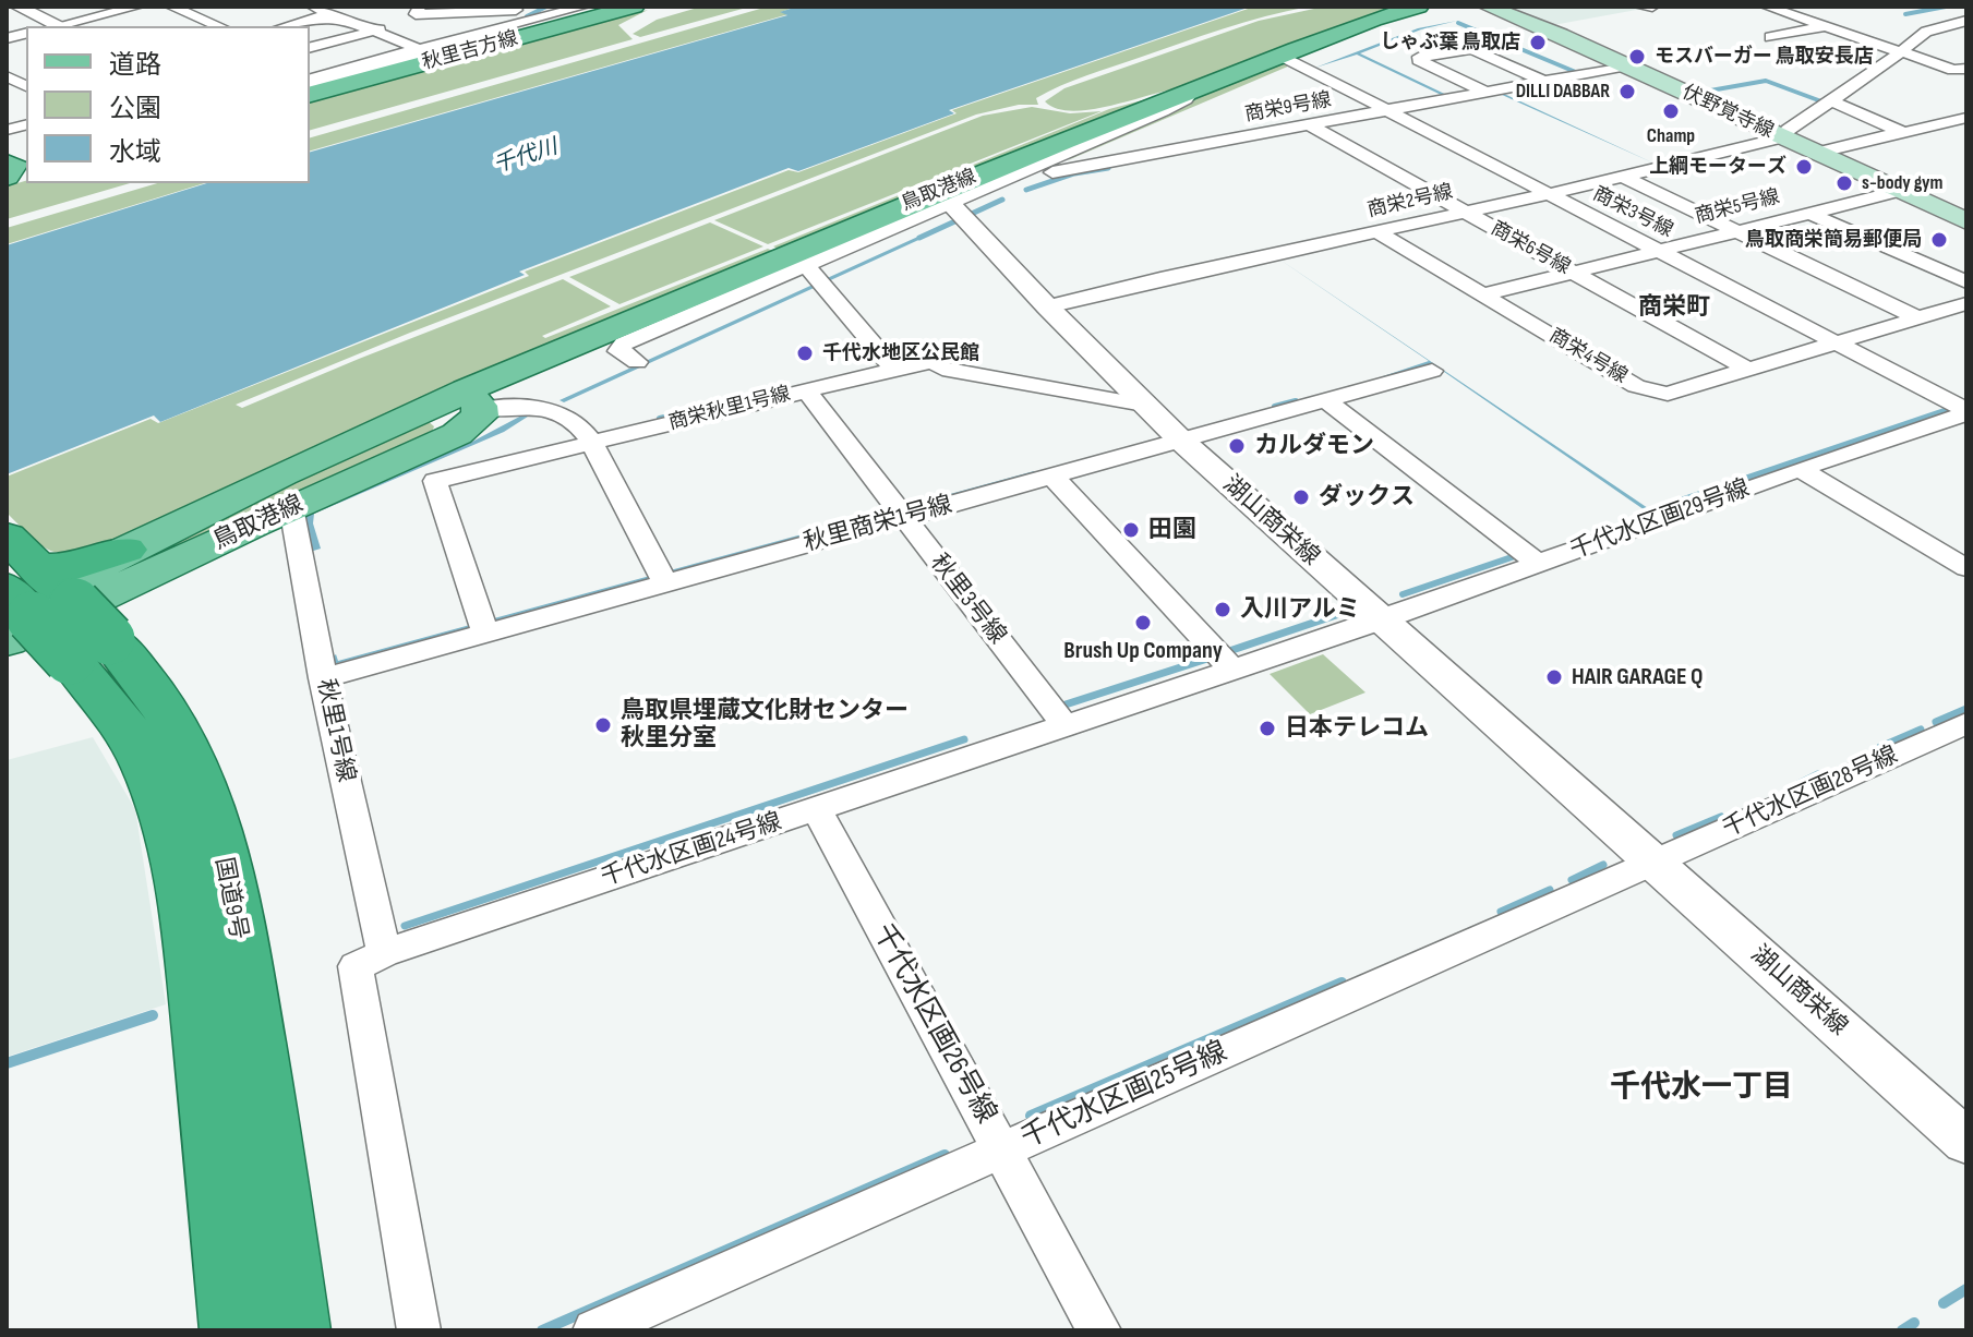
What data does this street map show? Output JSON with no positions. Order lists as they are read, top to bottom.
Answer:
{
  "streets": {
    "highway": ["国道9号"],
    "main road": ["秋里吉方線", "伏野覚寺線", "鳥取港線"],
    "street": [
      "商栄9号線",
      "商栄2号線",
      "商栄5号線",
      "商栄3号線",
      "商栄6号線",
      "商栄4号線",
      "商栄秋里1号線",
      "千代水区画29号線",
      "湖山商栄線",
      "秋里商栄1号線",
      "秋里3号線",
      "秋里1号線",
      "千代水区画28号線",
      "千代水区画24号線",
      "千代水区画26号線",
      "千代水区画25号線"
    ]
  },
  "crossings": [
    ["商栄9号線", "伏野覚寺線"],
    ["商栄9号線", "商栄3号線"],
    ["商栄9号線", "商栄6号線"],
    ["伏野覚寺線", "商栄2号線"],
    ["伏野覚寺線", "商栄5号線"],
    ["鳥取港線", "商栄3号線"],
    ["鳥取港線", "秋里1号線"],
    ["鳥取港線", "国道9号"],
    ["商栄2号線", "商栄3号線"],
    ["商栄2号線", "商栄6号線"],
    ["商栄2号線", "商栄4号線"],
    ["商栄2号線", "湖山商栄線"],
    ["商栄5号線", "商栄3号線"],
    ["商栄5号線", "商栄6号線"],
    ["商栄5号線", "商栄4号線"],
    ["商栄3号線", "商栄4号線"],
    ["商栄3号線", "千代水区画29号線"],
    ["商栄6号線", "商栄4号線"],
    ["商栄秋里1号線", "湖山商栄線"],
    ["商栄秋里1号線", "秋里商栄1号線"],
    ["商栄秋里1号線", "秋里3号線"],
    ["千代水区画29号線", "湖山商栄線"],
    ["千代水区画29号線", "千代水区画24号線"],
    ["湖山商栄線", "秋里商栄1号線"],
    ["湖山商栄線", "千代水区画28号線"],
    ["湖山商栄線", "千代水区画24号線"],
    ["湖山商栄線", "千代水区画25号線"],
    ["秋里商栄1号線", "秋里3号線"],
    ["秋里商栄1号線", "秋里1号線"],
    ["秋里3号線", "千代水区画24号線"],
    ["秋里1号線", "千代水区画24号線"],
    ["千代水区画28号線", "千代水区画25号線"],
    ["千代水区画24号線", "千代水区画26号線"],
    ["千代水区画26号線", "千代水区画25号線"]
  ],
  "districts": ["商栄町", "千代水一丁目"],
  "water": ["千代川"],
  "places": [
    "しゃぶ葉 鳥取店",
    "モスバーガー 鳥取安長店",
    "DILLI DABBAR",
    "Champ",
    "上綱モーターズ",
    "s-body gym",
    "鳥取商栄簡易郵便局",
    "千代水地区公民館",
    "カルダモン",
    "ダックス",
    "田園",
    "入川アルミ",
    "Brush Up Company",
    "HAIR GARAGE Q",
    "鳥取県埋蔵文化財センター 秋里分室",
    "日本テレコム"
  ],
  "legend": ["道路", "公園", "水域"]
}
